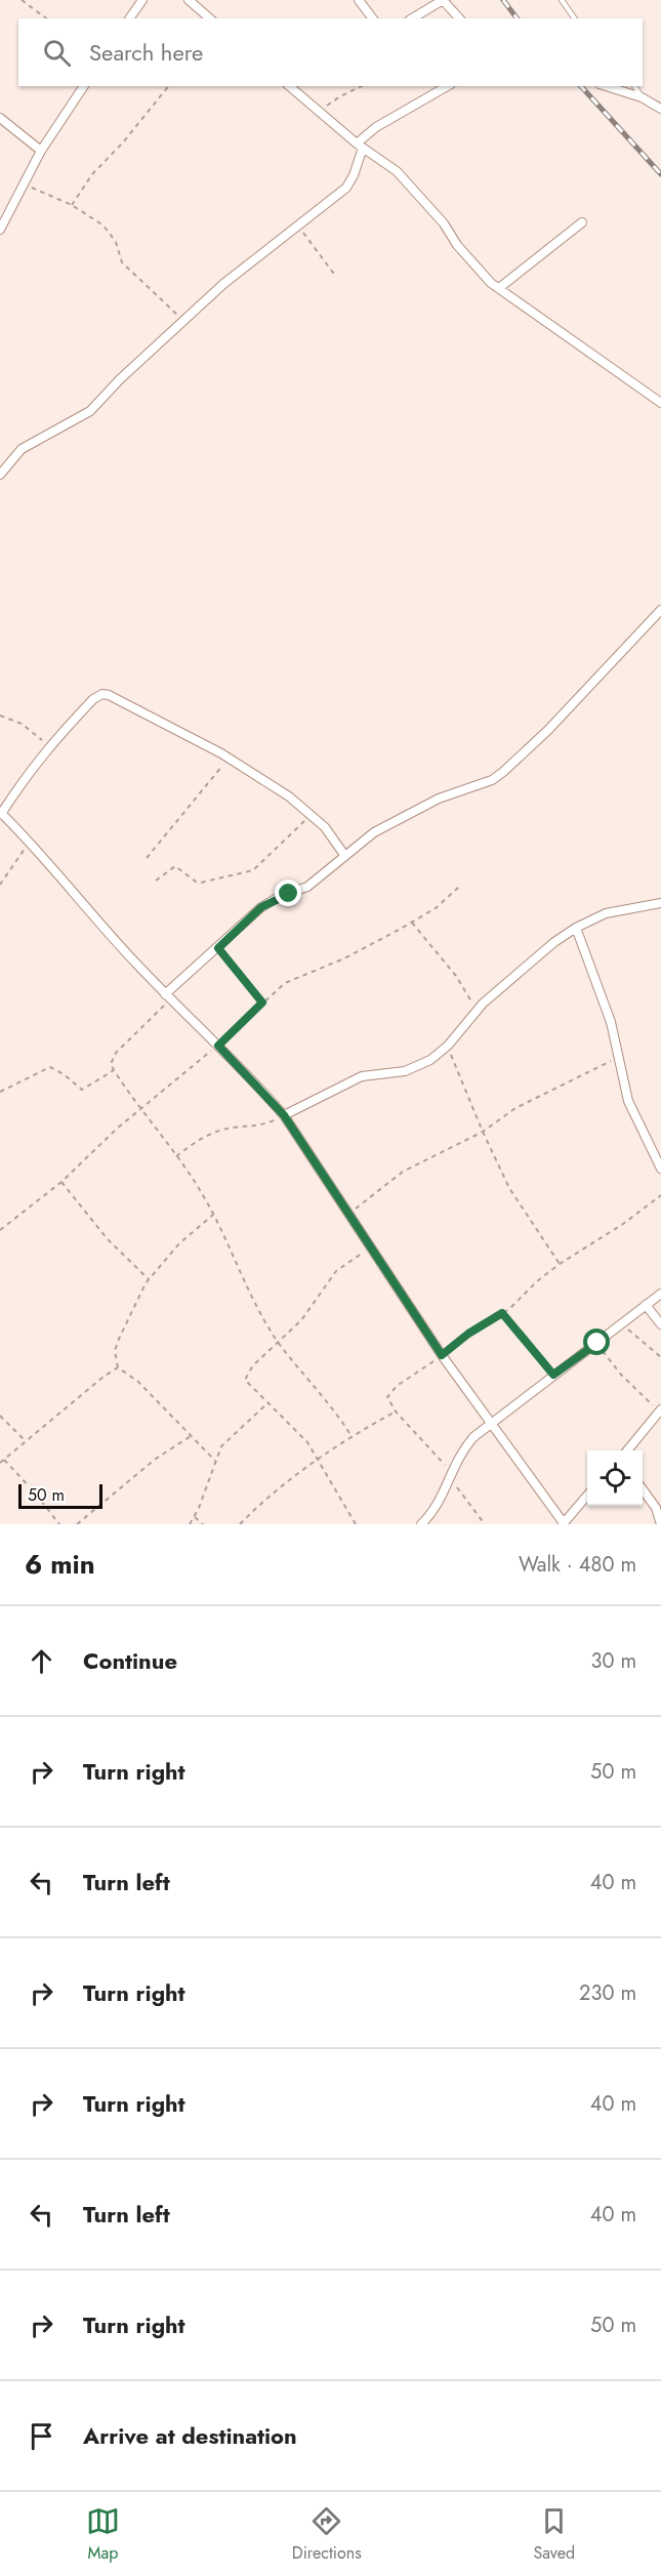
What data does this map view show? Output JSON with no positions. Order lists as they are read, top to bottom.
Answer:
{
  "scale_bar": "50 m",
  "page": {
    "search": "Search here",
    "scale": "50 m",
    "heading": ["6 min", "Walk · 480 m"],
    "list": [
      ["Continue", "30 m"],
      ["Turn right", "50 m"],
      ["Turn left", "40 m"],
      ["Turn right", "230 m"],
      ["Turn right", "40 m"],
      ["Turn left", "40 m"],
      ["Turn right", "50 m"],
      "Arrive at destination"
    ],
    "nav": ["Map", "Directions", "Saved"]
  }
}
